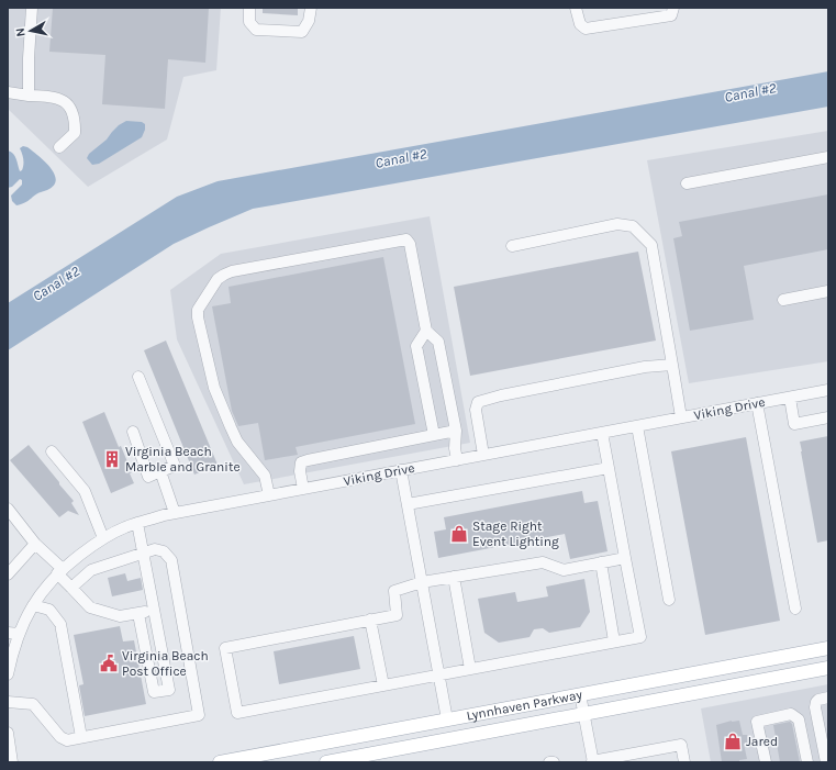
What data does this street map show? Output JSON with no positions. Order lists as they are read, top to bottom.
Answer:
{
  "streets": {
    "main road": ["Lynnhaven Parkway"],
    "street": ["Viking Drive"]
  },
  "water": ["Canal #2"],
  "places": {
    "building": ["Virginia Beach Marble and Granite"],
    "shop": ["Stage Right Event Lighting", "Jared"],
    "public building": ["Virginia Beach Post Office"]
  },
  "north": "left"
}
